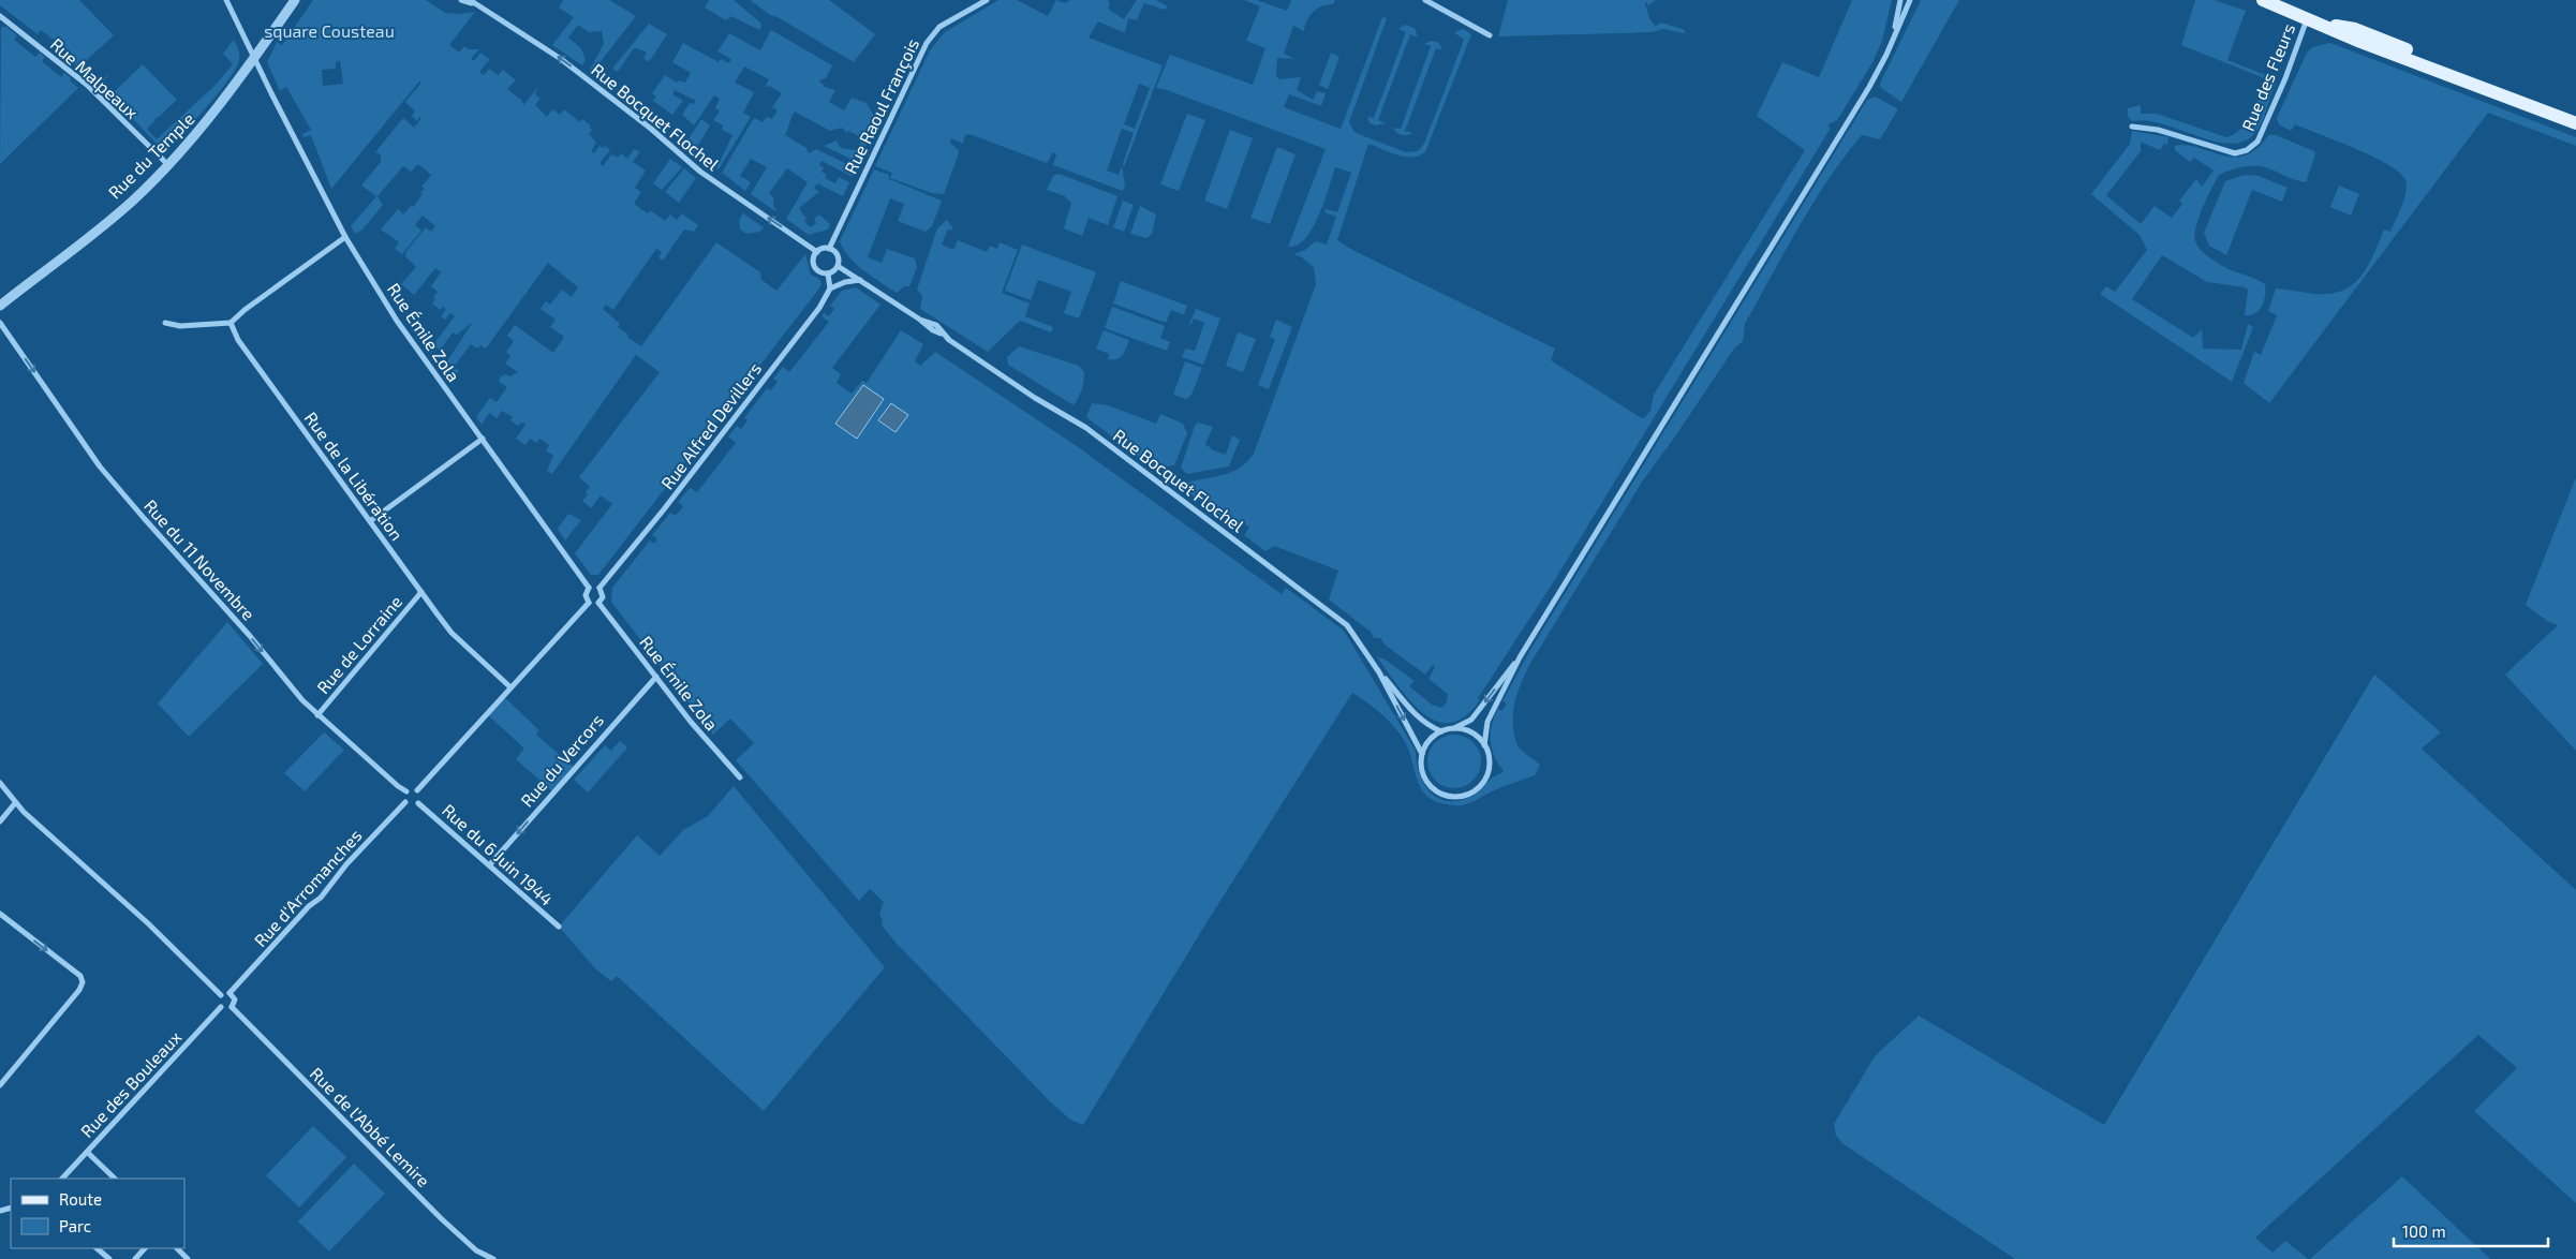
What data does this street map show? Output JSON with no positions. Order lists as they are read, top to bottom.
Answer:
{
  "streets": {
    "street": [
      "Rue des Fleurs",
      "Rue Malpeaux",
      "Rue Raoul François",
      "Rue Bocquet Flochel",
      "Rue du Temple",
      "Rue Émile Zola",
      "Rue Alfred Devillers",
      "Rue de la Libération",
      "Rue du 11 Novembre",
      "Rue de Lorraine",
      "Rue du Vercors",
      "Rue du 6 Juin 1944",
      "Rue d'Arromanches",
      "Rue des Bouleaux",
      "Rue de l'Abbé Lemire"
    ]
  },
  "crossings": [
    ["Rue Malpeaux", "Rue du Temple"],
    ["Rue Raoul François", "Rue Bocquet Flochel"],
    ["Rue du Temple", "Rue Émile Zola"],
    ["Rue Émile Zola", "Rue Alfred Devillers"],
    ["Rue Émile Zola", "Rue du Vercors"],
    ["Rue de la Libération", "Rue de Lorraine"],
    ["Rue du 11 Novembre", "Rue de Lorraine"],
    ["Rue du 11 Novembre", "Rue du 6 Juin 1944"],
    ["Rue du 11 Novembre", "Rue d'Arromanches"],
    ["Rue du Vercors", "Rue du 6 Juin 1944"],
    ["Rue du 6 Juin 1944", "Rue d'Arromanches"],
    ["Rue d'Arromanches", "Rue des Bouleaux"],
    ["Rue d'Arromanches", "Rue de l'Abbé Lemire"],
    ["Rue des Bouleaux", "Rue de l'Abbé Lemire"]
  ],
  "one_way": ["Rue du 11 Novembre", "Rue du Vercors"],
  "parks": ["square Cousteau"],
  "legend": ["Route", "Parc"],
  "scale_bar": "100 m"
}
